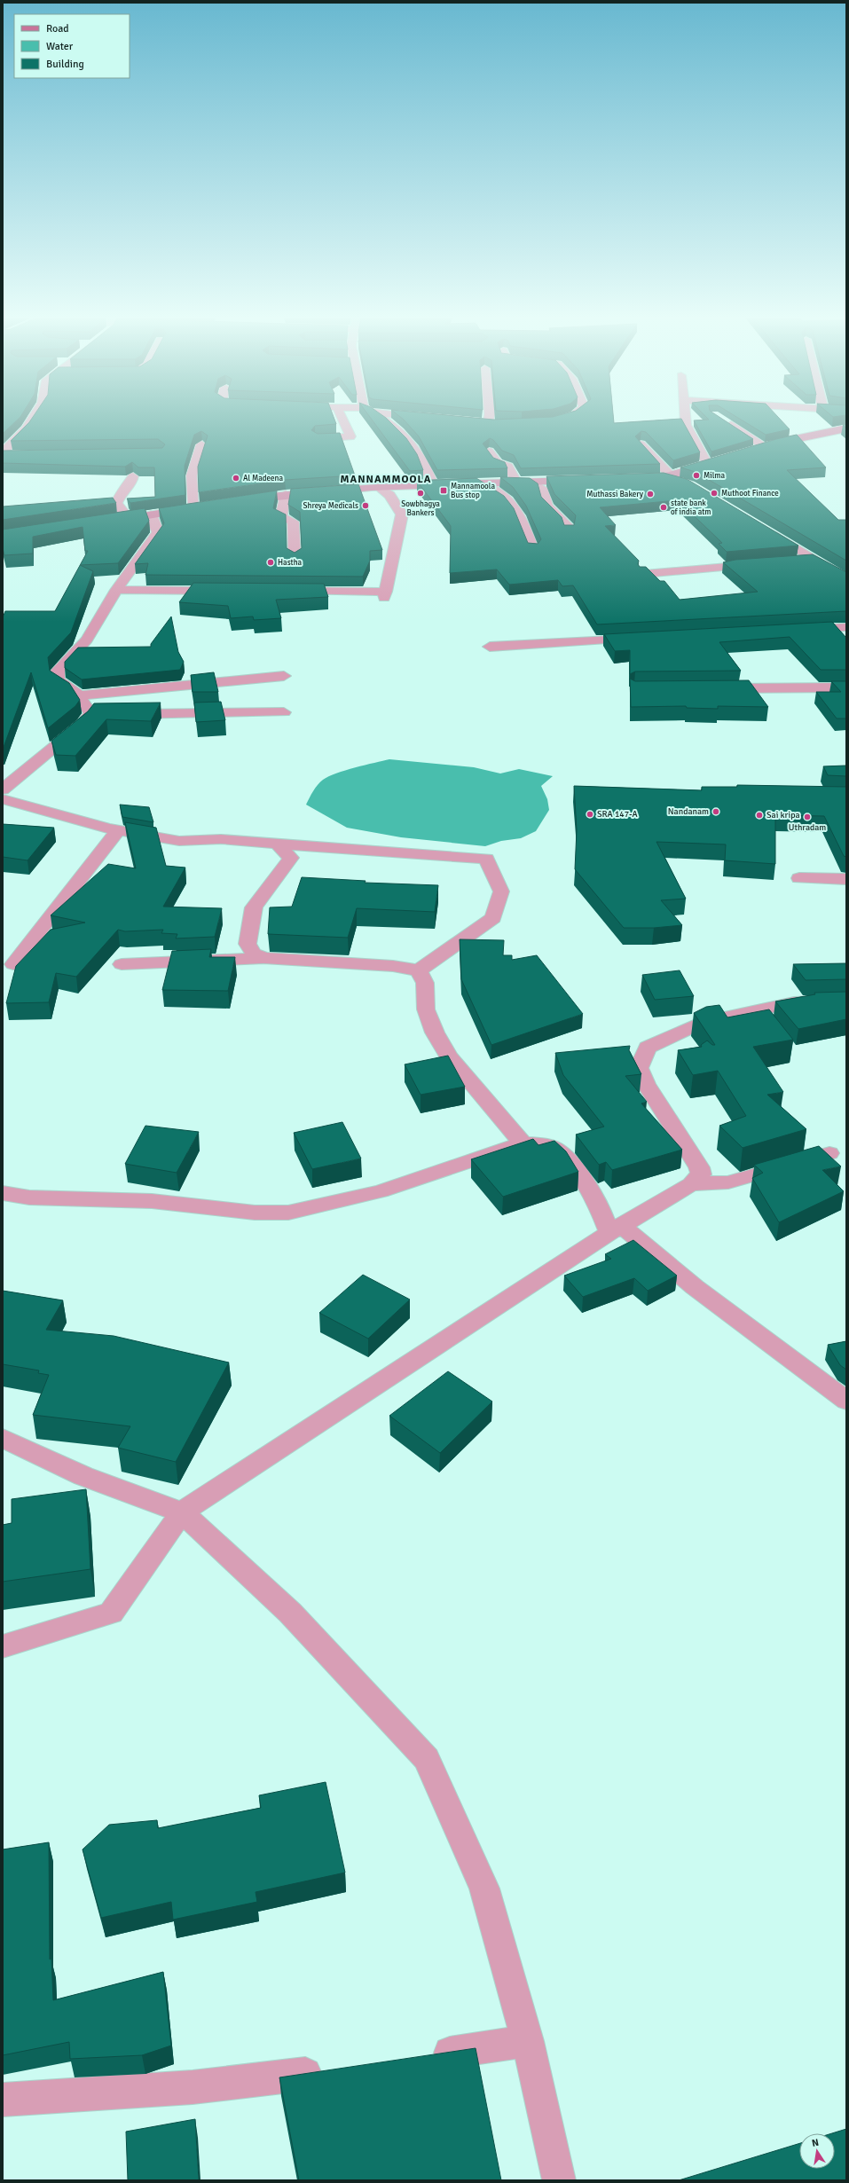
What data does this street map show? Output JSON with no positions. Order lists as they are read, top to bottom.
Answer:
{
  "districts": ["MANNAMMOOLA"],
  "places": {
    "other": [
      "Milma",
      "Al Madeena",
      "Sowbhagya Bankers",
      "Muthoot Finance",
      "Muthassi Bakery",
      "Shreya Medicals",
      "state bank of india atm",
      "Hastha",
      "Nandanam",
      "SRA 147-A",
      "Sai kripa",
      "Uthradam"
    ],
    "transit": ["Mannamoola Bus stop"]
  },
  "legend": ["Road", "Water", "Building"],
  "north": "top"
}
